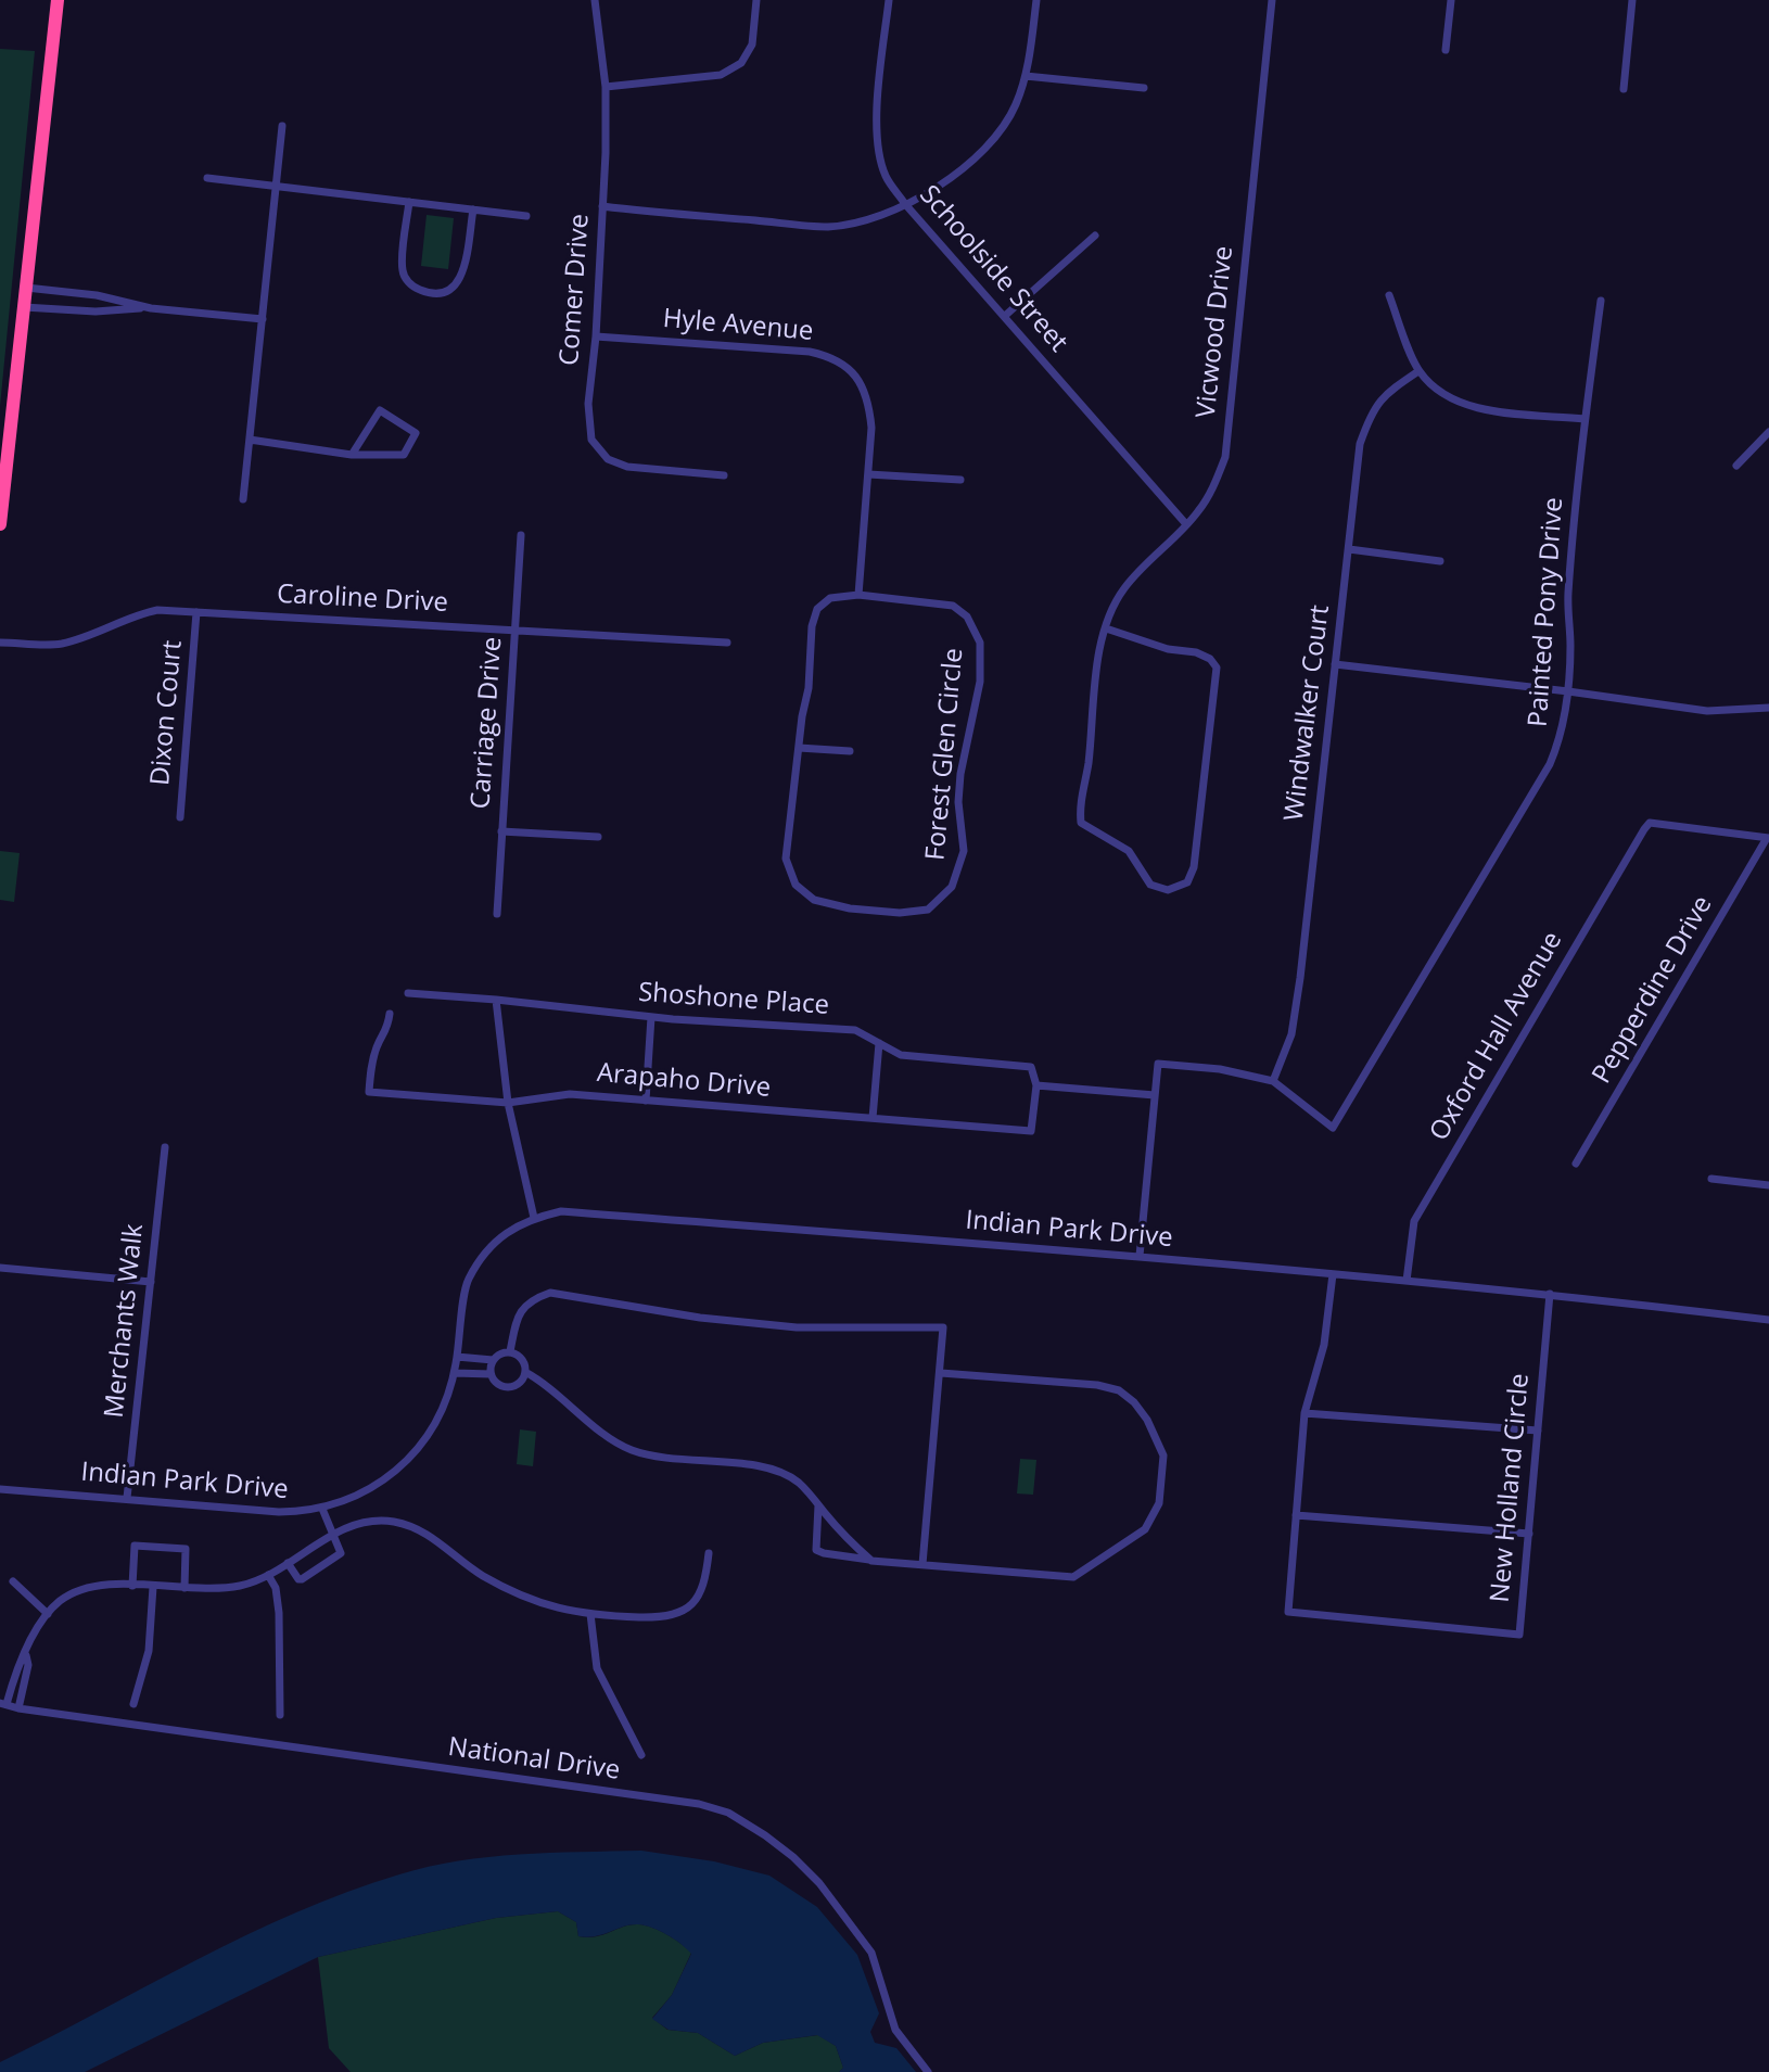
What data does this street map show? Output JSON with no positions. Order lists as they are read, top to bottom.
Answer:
{
  "streets": {
    "street": [
      "Schoolside Street",
      "Comer Drive",
      "Hyle Avenue",
      "Vicwood Drive",
      "Caroline Drive",
      "Painted Pony Drive",
      "Dixon Court",
      "Windwalker Court",
      "Carriage Drive",
      "Forest Glen Circle",
      "Pepperdine Drive",
      "Shoshone Place",
      "Oxford Hall Avenue",
      "Arapaho Drive",
      "Indian Park Drive",
      "Merchants Walk",
      "New Holland Circle",
      "National Drive"
    ]
  },
  "crossings": [
    ["Schoolside Street", "Vicwood Drive"],
    ["Comer Drive", "Hyle Avenue"],
    ["Hyle Avenue", "Forest Glen Circle"],
    ["Caroline Drive", "Dixon Court"],
    ["Caroline Drive", "Carriage Drive"],
    ["Painted Pony Drive", "Windwalker Court"],
    ["Pepperdine Drive", "Oxford Hall Avenue"],
    ["Shoshone Place", "Arapaho Drive"],
    ["Oxford Hall Avenue", "Indian Park Drive"],
    ["Indian Park Drive", "Merchants Walk"],
    ["Indian Park Drive", "New Holland Circle"]
  ]
}
